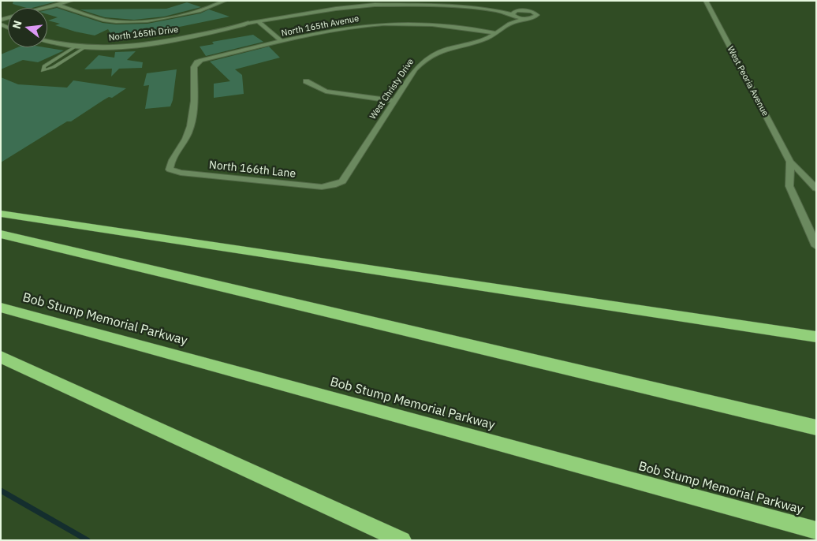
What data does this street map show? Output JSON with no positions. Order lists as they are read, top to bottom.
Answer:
{
  "streets": {
    "highway": ["Bob Stump Memorial Parkway"],
    "street": [
      "North 165th Avenue",
      "North 165th Drive",
      "West Peoria Avenue",
      "West Christy Drive",
      "North 166th Lane"
    ]
  },
  "crossings": [
    ["North 165th Avenue", "West Christy Drive"],
    ["North 165th Avenue", "North 166th Lane"],
    ["West Christy Drive", "North 166th Lane"]
  ],
  "north": "left"
}
